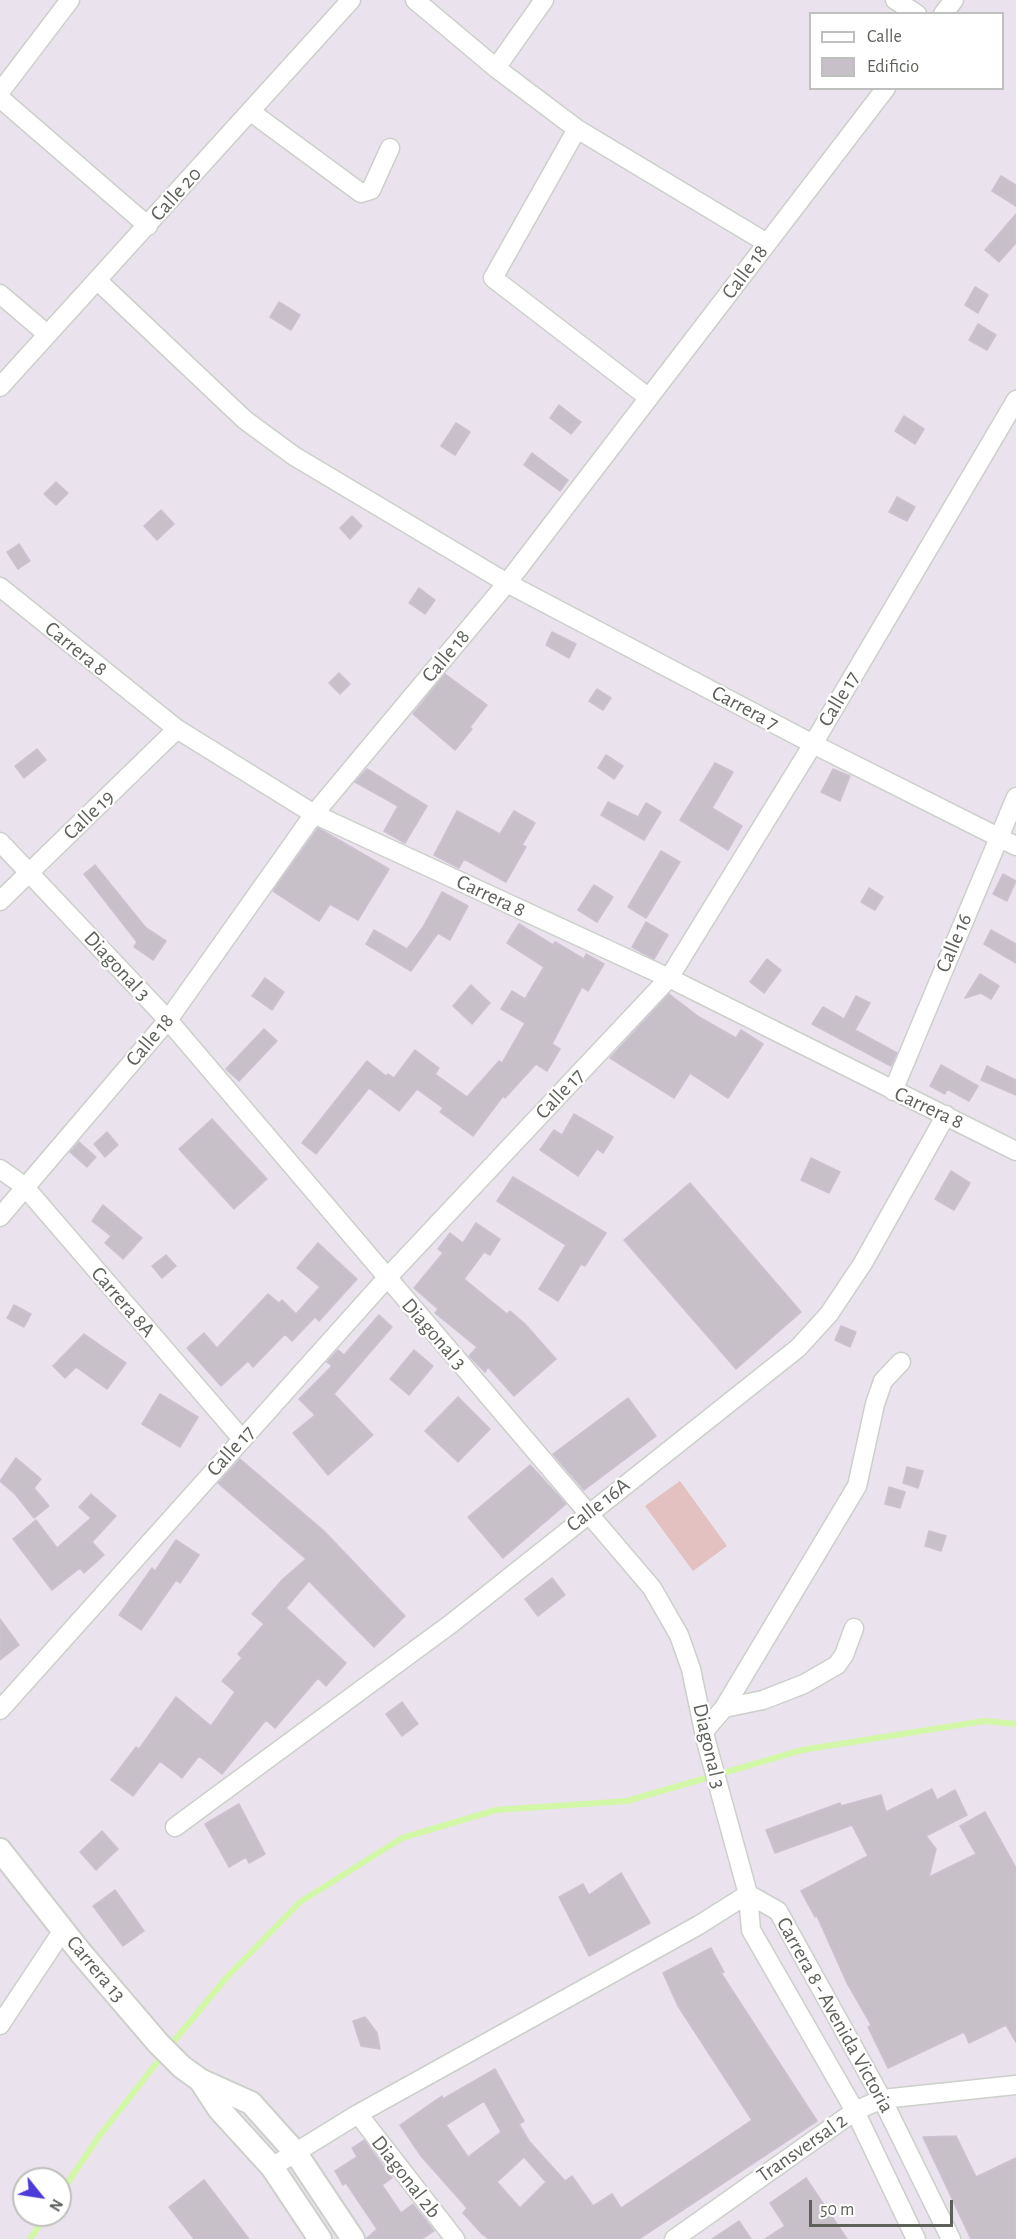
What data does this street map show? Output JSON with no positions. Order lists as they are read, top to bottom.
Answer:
{
  "streets": {
    "street": [
      "Calle 20",
      "Calle 18",
      "Carrera 8",
      "Calle 17",
      "Carrera 7",
      "Calle 19",
      "Calle 16",
      "Diagonal 3",
      "Carrera 8A",
      "Calle 16A",
      "Carrera 13",
      "Carrera 8 - Avenida Victoria",
      "Transversal 2",
      "Diagonal 2b"
    ]
  },
  "crossings": [
    ["Calle 20", "Carrera 7"],
    ["Calle 18", "Carrera 8"],
    ["Calle 18", "Carrera 7"],
    ["Calle 18", "Diagonal 3"],
    ["Calle 18", "Carrera 8A"],
    ["Carrera 8", "Calle 17"],
    ["Carrera 8", "Calle 19"],
    ["Carrera 8", "Calle 16"],
    ["Carrera 8", "Calle 16A"],
    ["Calle 17", "Carrera 7"],
    ["Calle 17", "Diagonal 3"],
    ["Calle 17", "Carrera 8A"],
    ["Carrera 7", "Calle 16"],
    ["Calle 19", "Diagonal 3"],
    ["Diagonal 3", "Calle 16A"],
    ["Diagonal 3", "Carrera 8 - Avenida Victoria"],
    ["Carrera 8 - Avenida Victoria", "Transversal 2"]
  ],
  "legend": ["Calle", "Edificio"],
  "scale_bar": "50 m",
  "north": "bottom right"
}
